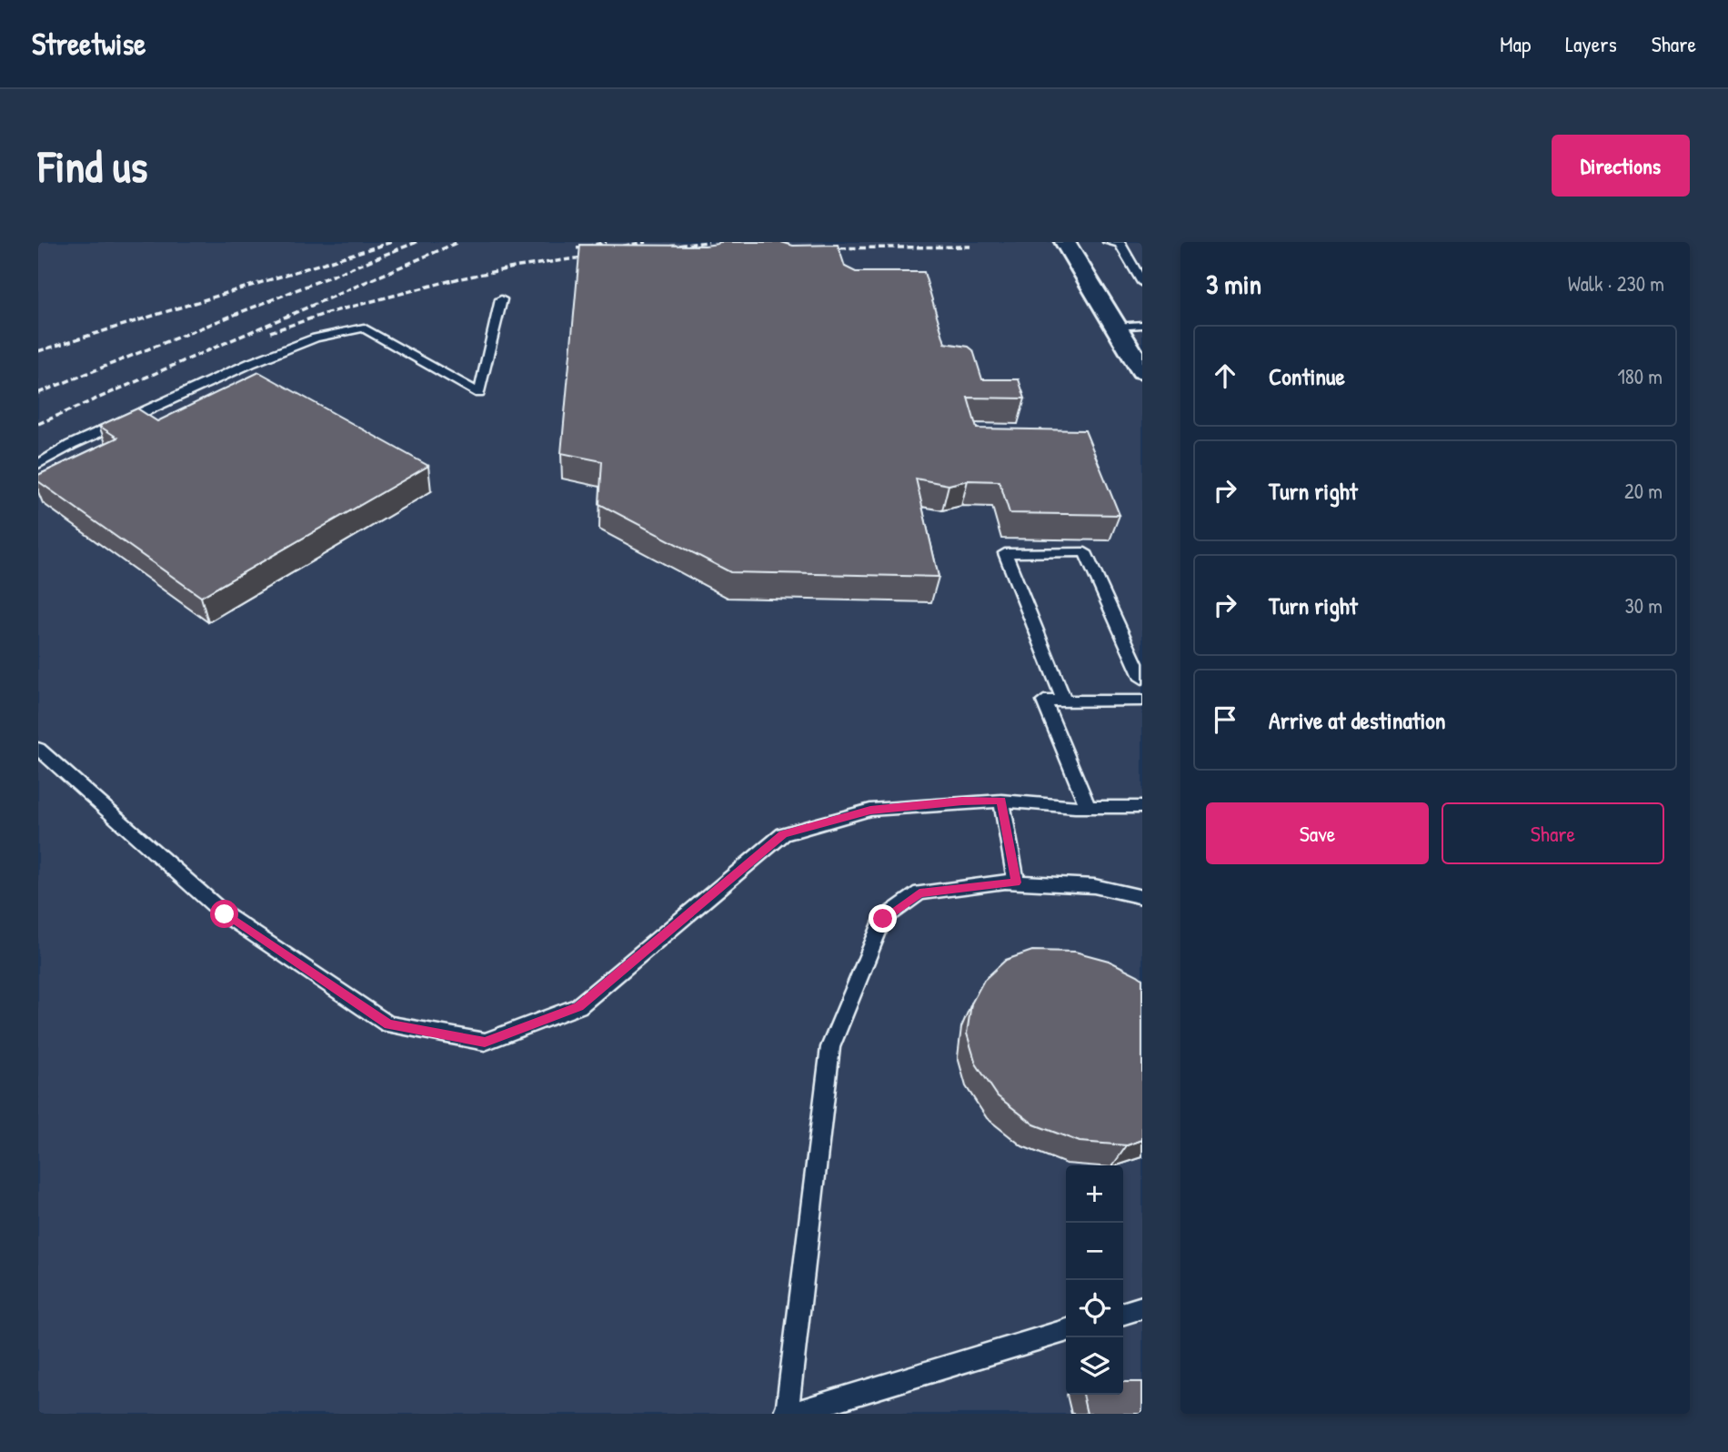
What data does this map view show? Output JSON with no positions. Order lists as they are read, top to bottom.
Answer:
{
  "page": {
    "header": "Streetwise",
    "nav": ["Map", "Layers", "Share"],
    "buttons": [
      "Directions",
      ["Save", "Share"]
    ],
    "title": "Find us",
    "heading": ["3 min", "Walk · 230 m"],
    "list": [
      ["Continue", "180 m"],
      ["Turn right", "20 m"],
      ["Turn right", "30 m"],
      "Arrive at destination"
    ],
    "map_buttons": ["+", "−"]
  }
}
